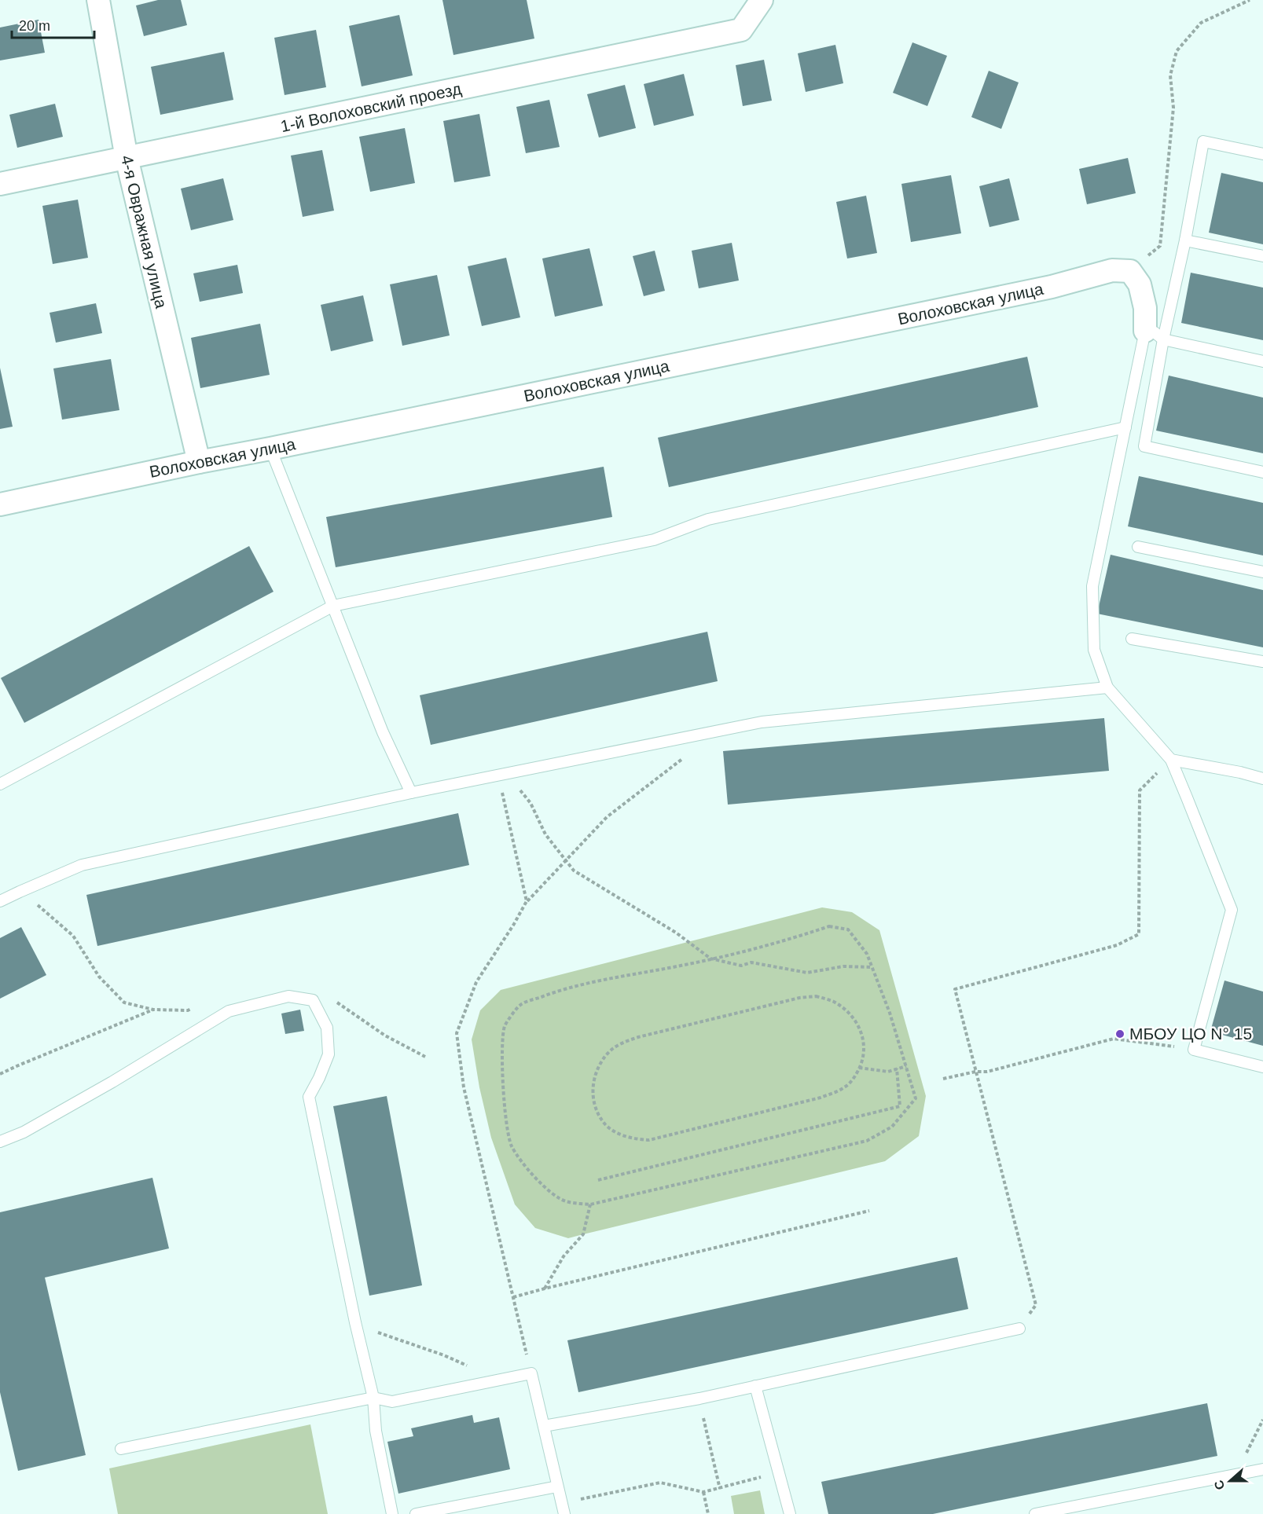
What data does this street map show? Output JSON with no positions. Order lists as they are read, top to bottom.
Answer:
{
  "streets": {
    "street": ["1-й Волоховский проезд", "4-я Овражная улица", "Волоховская улица"]
  },
  "crossings": [
    ["1-й Волоховский проезд", "4-я Овражная улица"],
    ["4-я Овражная улица", "Волоховская улица"]
  ],
  "places": ["МБОУ ЦО N° 15"],
  "scale_bar": "20 m",
  "north": "left"
}
